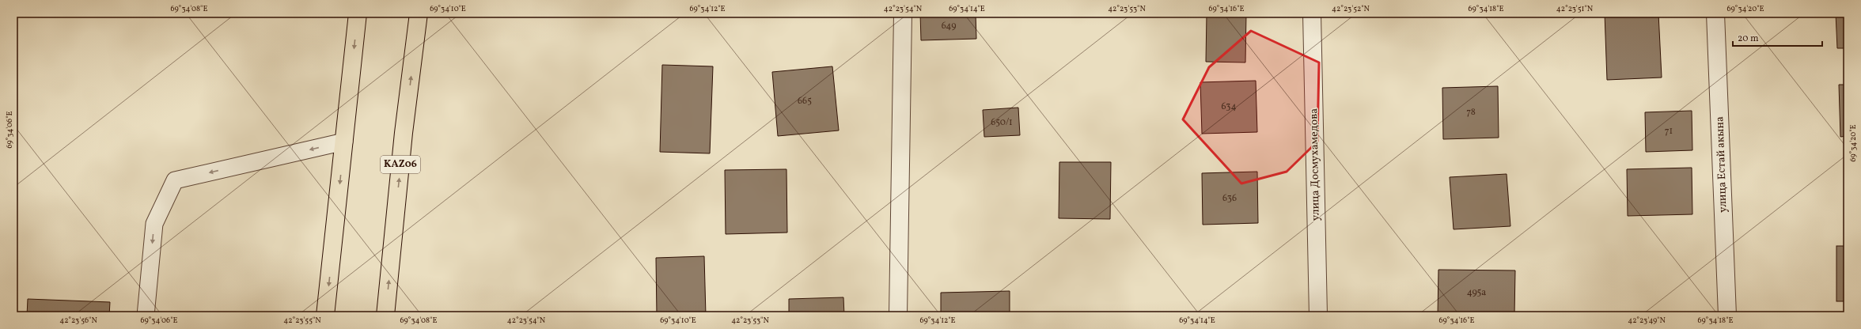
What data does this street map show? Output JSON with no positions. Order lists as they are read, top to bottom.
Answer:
{
  "streets": {
    "highway": ["KАZ06"],
    "street": ["улица Досмухамедова", "улица Естай акына"]
  },
  "house_numbers": [
    "649",
    "665",
    "634",
    "78",
    "650/1",
    "71",
    "636",
    "495а"
  ],
  "scale_bar": "20 m",
  "coordinates": [
    "69°34'08\"E",
    "69°34'10\"E",
    "69°34'12\"E",
    "42°23'54\"N",
    "69°34'14\"E",
    "42°23'53\"N",
    "69°34'16\"E",
    "42°23'52\"N",
    "69°34'18\"E",
    "42°23'51\"N",
    "69°34'20\"E",
    "69°34'06\"E",
    "42°23'56\"N",
    "42°23'55\"N",
    "42°23'49\"N"
  ]
}
